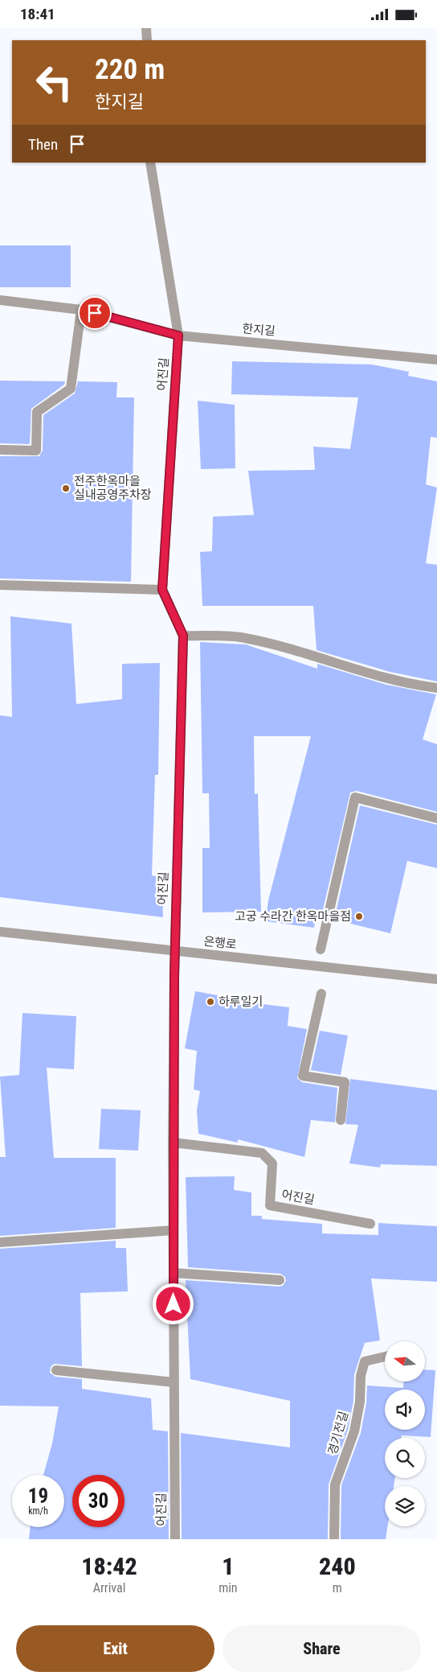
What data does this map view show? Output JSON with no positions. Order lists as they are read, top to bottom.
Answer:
{
  "streets": {
    "street": [
      "한지길",
      "어진길",
      "은행로",
      "경기전길"
    ]
  },
  "crossings": [
    ["한지길", "어진길"],
    ["어진길", "은행로"]
  ],
  "places": ["전주한옥마을 실내공영주차장", "고궁 수라간 한옥마을점", "하루일기"],
  "north": "left",
  "page": {
    "status": "18:41",
    "turn": ["220 m", "한지길"],
    "then": "Then",
    "speed": "19 km/h",
    "limit": "30",
    "eta": [
      "18:42",
      "Arrival",
      "1",
      "min",
      "240",
      "m"
    ],
    "buttons": ["Exit", "Share"]
  }
}
